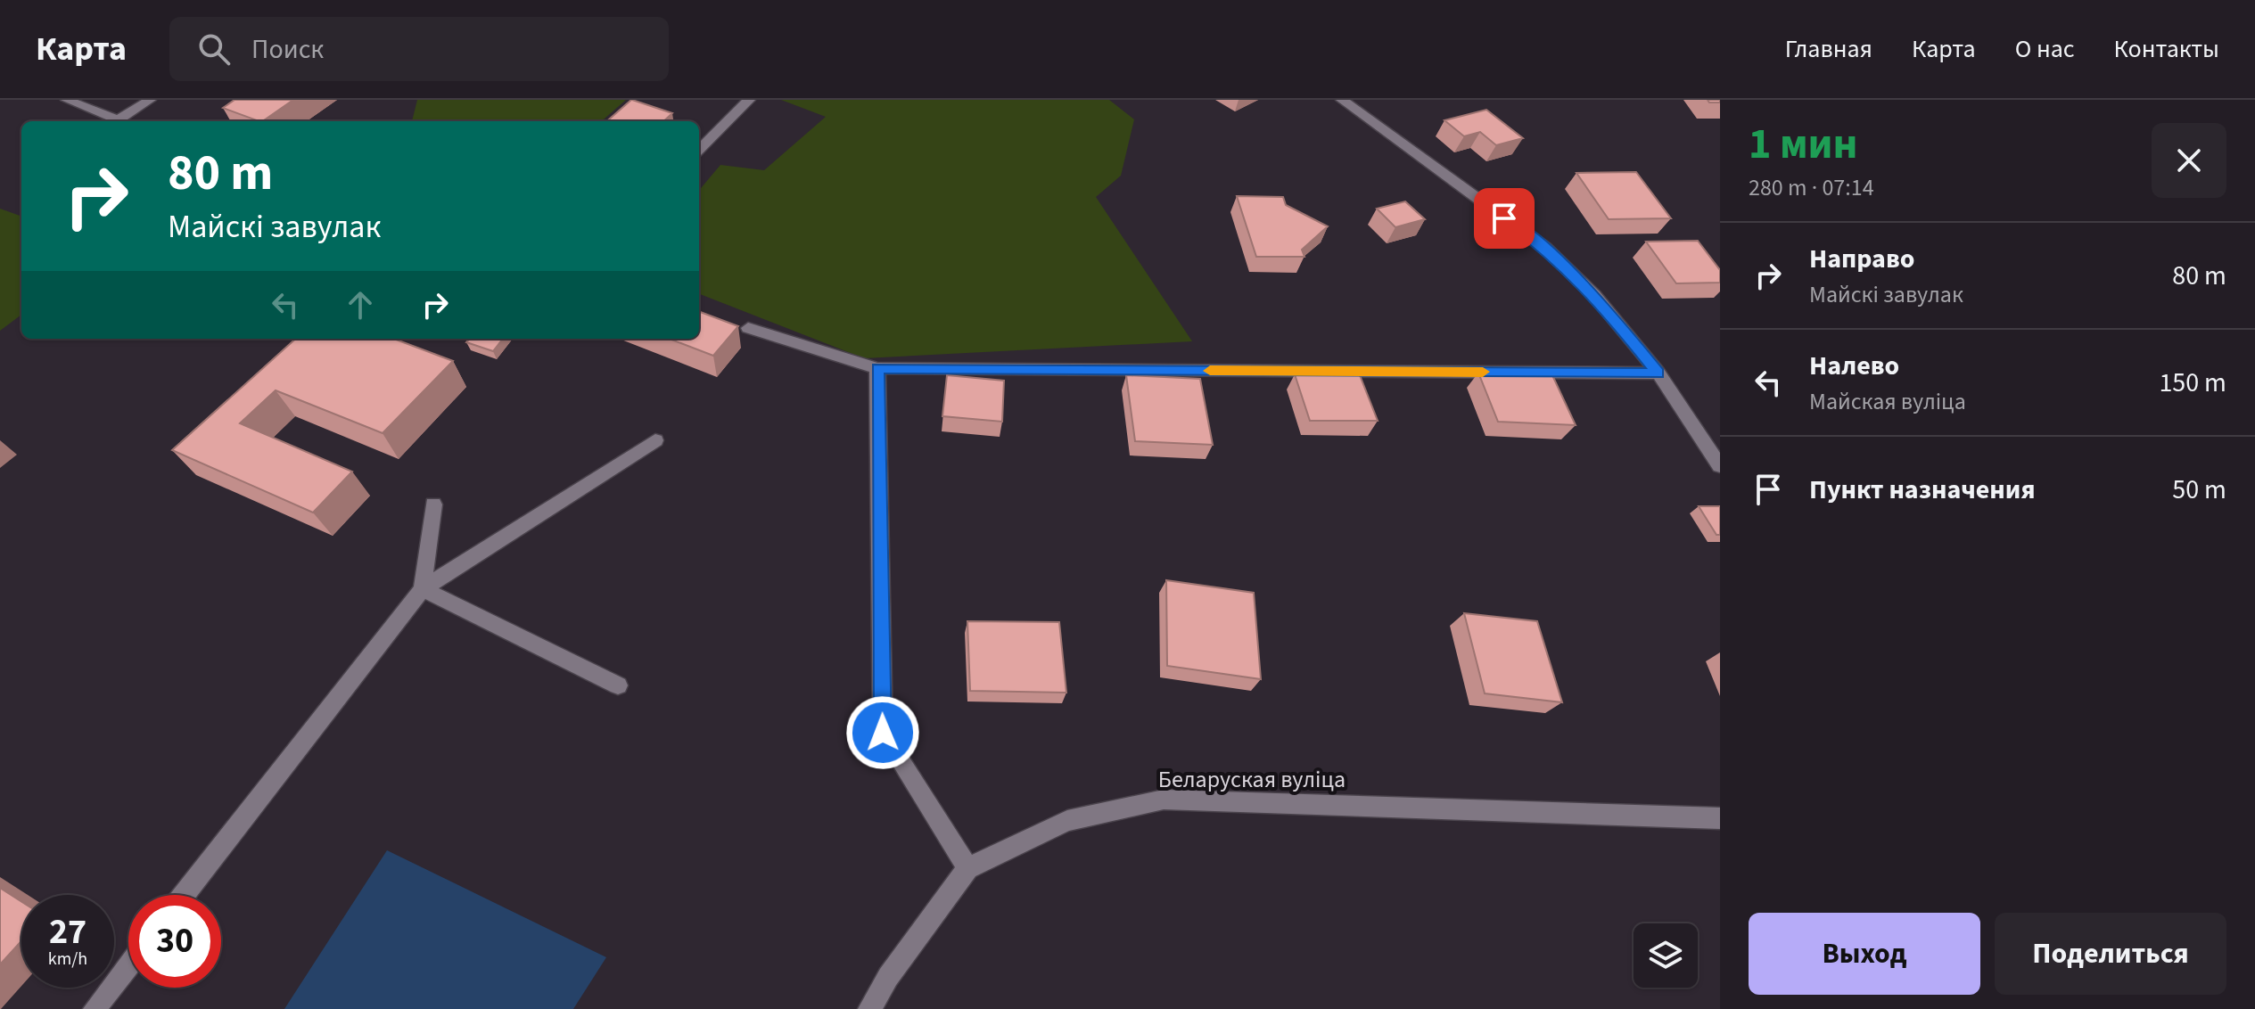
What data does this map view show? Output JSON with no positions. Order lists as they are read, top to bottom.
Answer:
{
  "streets": {
    "street": ["Беларуская вуліца"]
  },
  "page": {
    "header": "Карта",
    "search": "Поиск",
    "nav": [
      "Главная",
      "Карта",
      "О нас",
      "Контакты"
    ],
    "heading": ["1 мин", "280 m · 07:14"],
    "turn": ["80 m", "Майскі завулак"],
    "list": [
      {
        "name": "Направо",
        "note": "Майскі завулак",
        "value": "80 m"
      },
      {
        "name": "Налево",
        "note": "Майская вуліца",
        "value": "150 m"
      },
      {
        "name": "Пункт назначения",
        "value": "50 m"
      }
    ],
    "speed": "27 km/h",
    "limit": "30",
    "buttons": ["Выход", "Поделиться"]
  }
}
